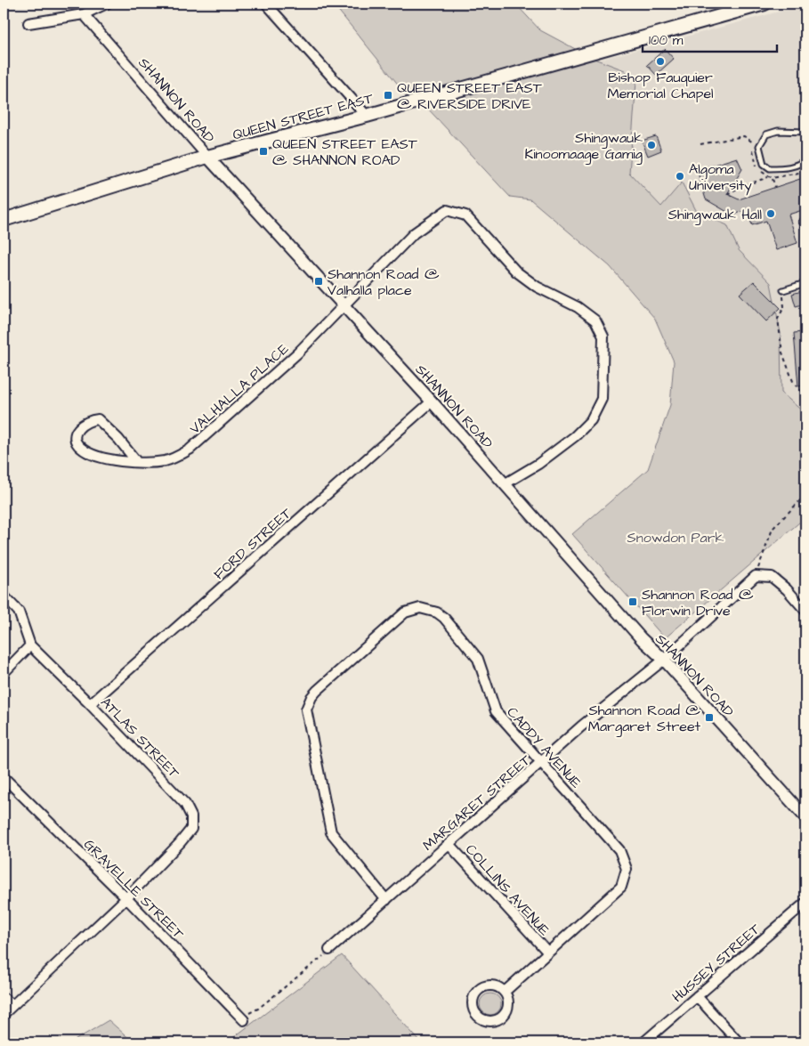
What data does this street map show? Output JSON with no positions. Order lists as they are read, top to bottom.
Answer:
{
  "streets": {
    "main road": ["QUEEN STREET EAST"],
    "street": [
      "SHANNON ROAD",
      "VALHALLA PLACE",
      "FORD STREET",
      "ATLAS STREET",
      "CADDY AVENUE",
      "MARGARET STREET",
      "GRAVELLE STREET",
      "COLLINS AVENUE",
      "HUSSEY STREET"
    ]
  },
  "crossings": [
    ["SHANNON ROAD", "QUEEN STREET EAST"],
    ["SHANNON ROAD", "VALHALLA PLACE"],
    ["SHANNON ROAD", "FORD STREET"],
    ["SHANNON ROAD", "MARGARET STREET"],
    ["FORD STREET", "ATLAS STREET"],
    ["ATLAS STREET", "GRAVELLE STREET"],
    ["CADDY AVENUE", "MARGARET STREET"],
    ["CADDY AVENUE", "COLLINS AVENUE"],
    ["MARGARET STREET", "COLLINS AVENUE"]
  ],
  "parks": ["Snowdon Park"],
  "places": {
    "other": [
      "Bishop Fauquier Memorial Chapel",
      "Shingwauk Kinoomaage Gamig",
      "Algoma University",
      "Shingwauk Hall"
    ],
    "transit": [
      "QUEEN STREET EAST @ RIVERSIDE DRIVE",
      "QUEEN STREET EAST @ SHANNON ROAD",
      "Shannon Road @ Valhalla place",
      "Shannon Road @ Florwin Drive",
      "Shannon Road @ Margaret Street"
    ]
  },
  "scale_bar": "100 m"
}
